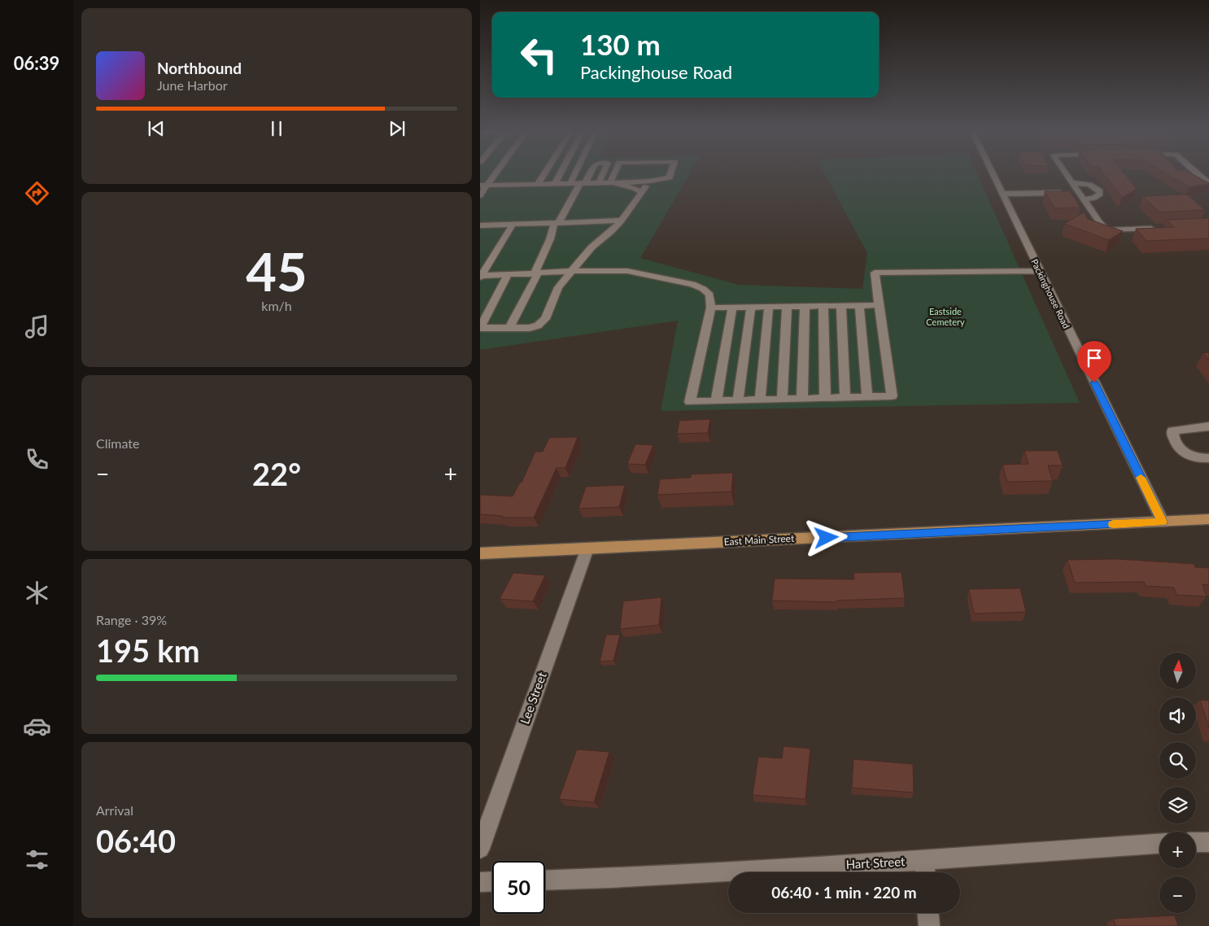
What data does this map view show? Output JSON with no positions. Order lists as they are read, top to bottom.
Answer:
{
  "streets": {
    "main road": ["East Main Street"],
    "street": ["Packinghouse Road", "Lee Street", "Hart Street"]
  },
  "crossings": [
    ["Packinghouse Road", "East Main Street"],
    ["East Main Street", "Lee Street"]
  ],
  "parks": ["Eastside Cemetery"],
  "north": "top",
  "page": {
    "tabs": "06:39",
    "turn": ["130 m", "Packinghouse Road"],
    "song": ["Northbound", "June Harbor"],
    "tile": [
      ["45", "km/h"],
      "Climate",
      ["Range · 39%", "195 km"],
      ["Arrival", "06:40"]
    ],
    "heat": ["−", "22°", "+"],
    "map_buttons": ["+", "−"],
    "limit": "50",
    "trip": "06:40 · 1 min · 220 m"
  }
}
